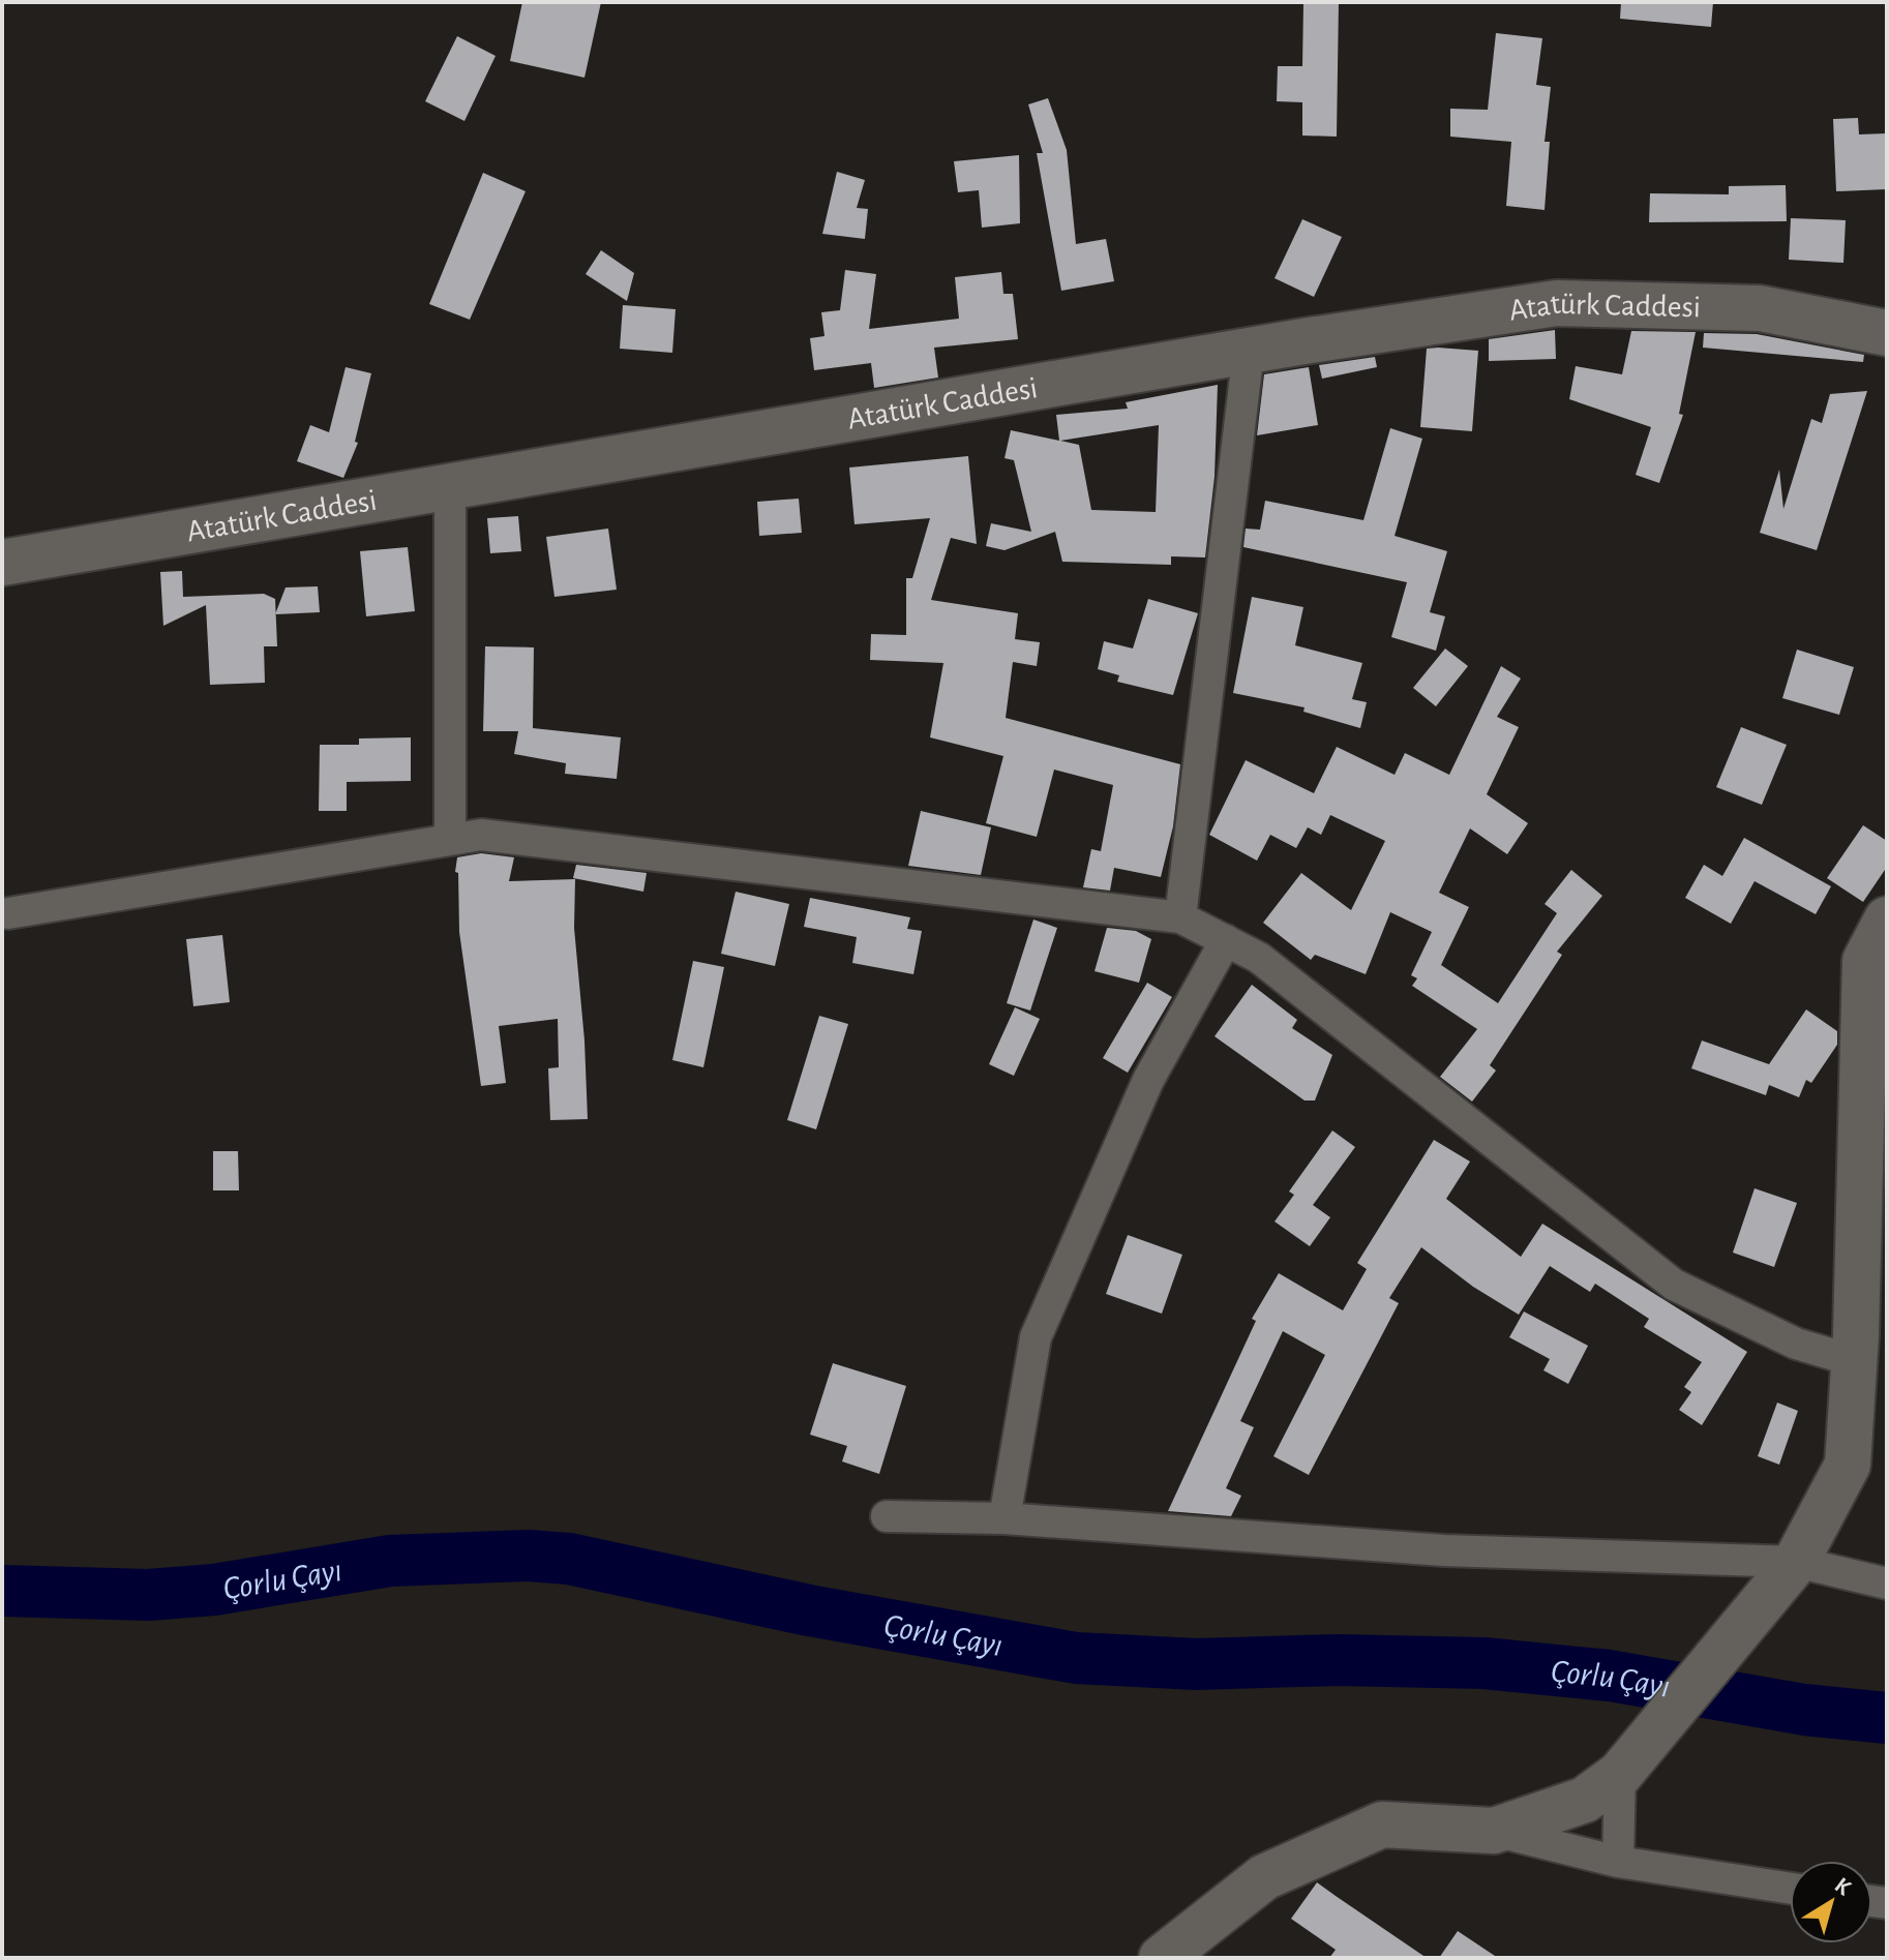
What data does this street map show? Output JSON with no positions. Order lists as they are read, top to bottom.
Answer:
{
  "streets": {
    "street": ["Atatürk Caddesi"]
  },
  "water": ["Çorlu Çayı"],
  "north": "top right"
}
